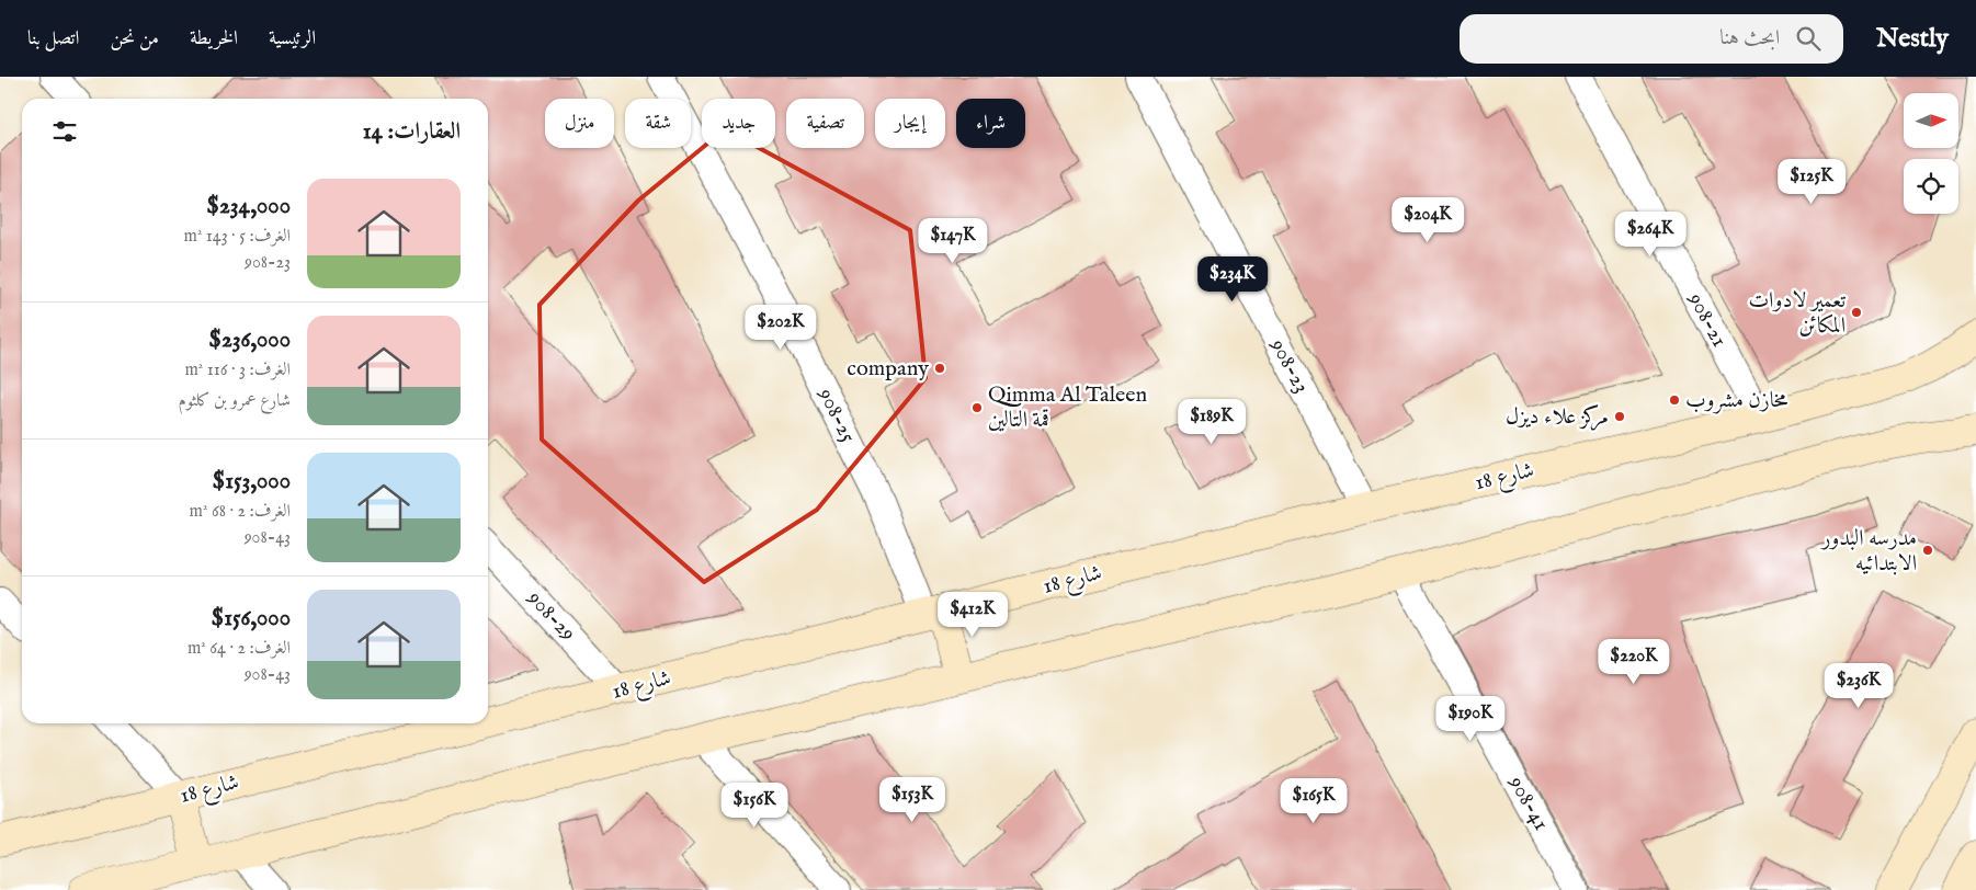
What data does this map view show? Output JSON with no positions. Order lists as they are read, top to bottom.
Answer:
{
  "streets": {
    "street": [
      "908-21",
      "908-23",
      "908-25",
      "شارع 18",
      "908-29",
      "908-41"
    ]
  },
  "crossings": [
    ["908-21", "شارع 18"],
    ["908-23", "شارع 18"],
    ["908-25", "شارع 18"],
    ["شارع 18", "908-29"]
  ],
  "places": [
    "تعمير لادوات المكائن",
    "company",
    "مخازن مشروب",
    "Qimma Al Taleen قمة التالين",
    "مركز علاء ديزل",
    "مدرسه البدور الابتدائيه"
  ],
  "north": "right",
  "page": {
    "header": "Nestly",
    "search": "ابحث هنا",
    "nav": [
      "الرئيسية",
      "الخريطة",
      "من نحن",
      "اتصل بنا"
    ],
    "chip": [
      "شراء",
      "إيجار",
      "تصفية",
      "جديد",
      "شقة",
      "منزل"
    ],
    "heading": "العقارات: 14",
    "price": [
      "$125K",
      "$204K",
      "$264K",
      "$147K",
      "$234K",
      "$202K",
      "$189K",
      "$412K",
      "$220K",
      "$236K",
      "$190K",
      "$153K",
      "$165K",
      "$156K"
    ],
    "list": [
      {
        "name": "$234,000",
        "note": "الغرف: 5 · 143 m² · 908-23"
      },
      {
        "name": "$236,000",
        "note": "الغرف: 3 · 116 m² · شارع عمرو بن كلثوم"
      },
      {
        "name": "$153,000",
        "note": "الغرف: 2 · 68 m² · 908-43"
      },
      {
        "name": "$156,000",
        "note": "الغرف: 2 · 64 m² · 908-43"
      }
    ]
  }
}
